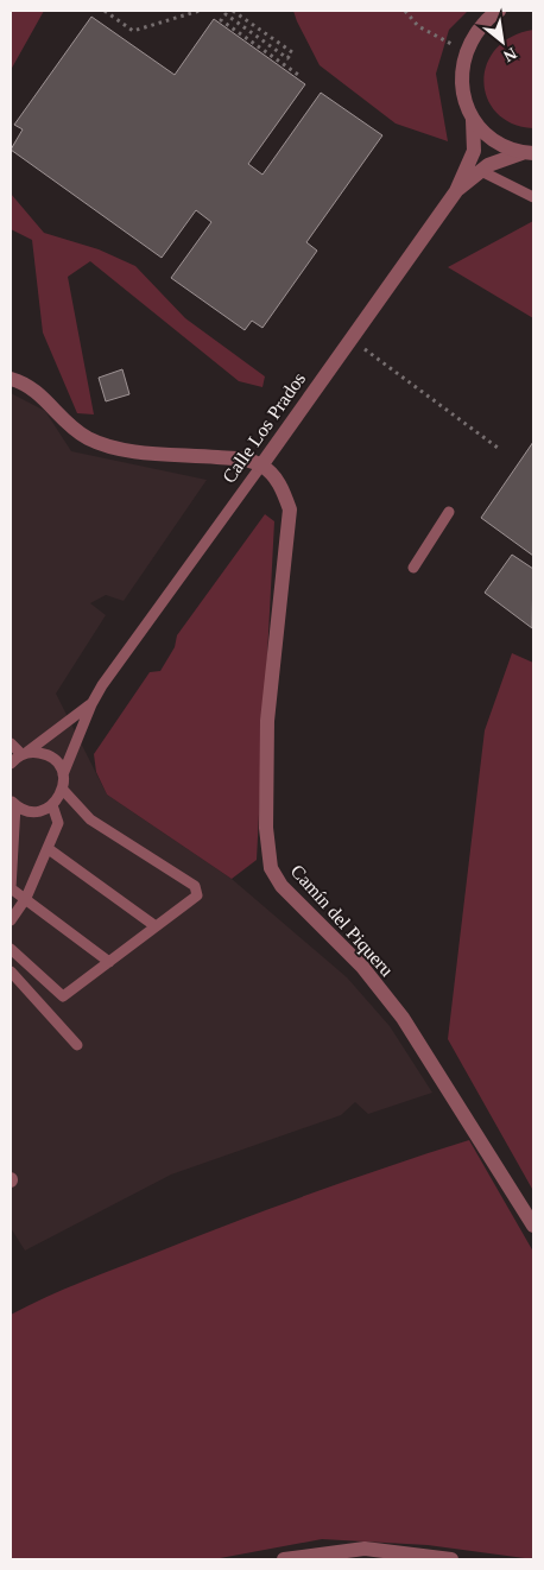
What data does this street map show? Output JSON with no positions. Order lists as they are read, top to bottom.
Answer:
{
  "streets": {
    "street": ["Calle Los Prados", "Camín del Piqueru"]
  },
  "crossings": [
    ["Calle Los Prados", "Camín del Piqueru"]
  ],
  "north": "bottom right"
}
